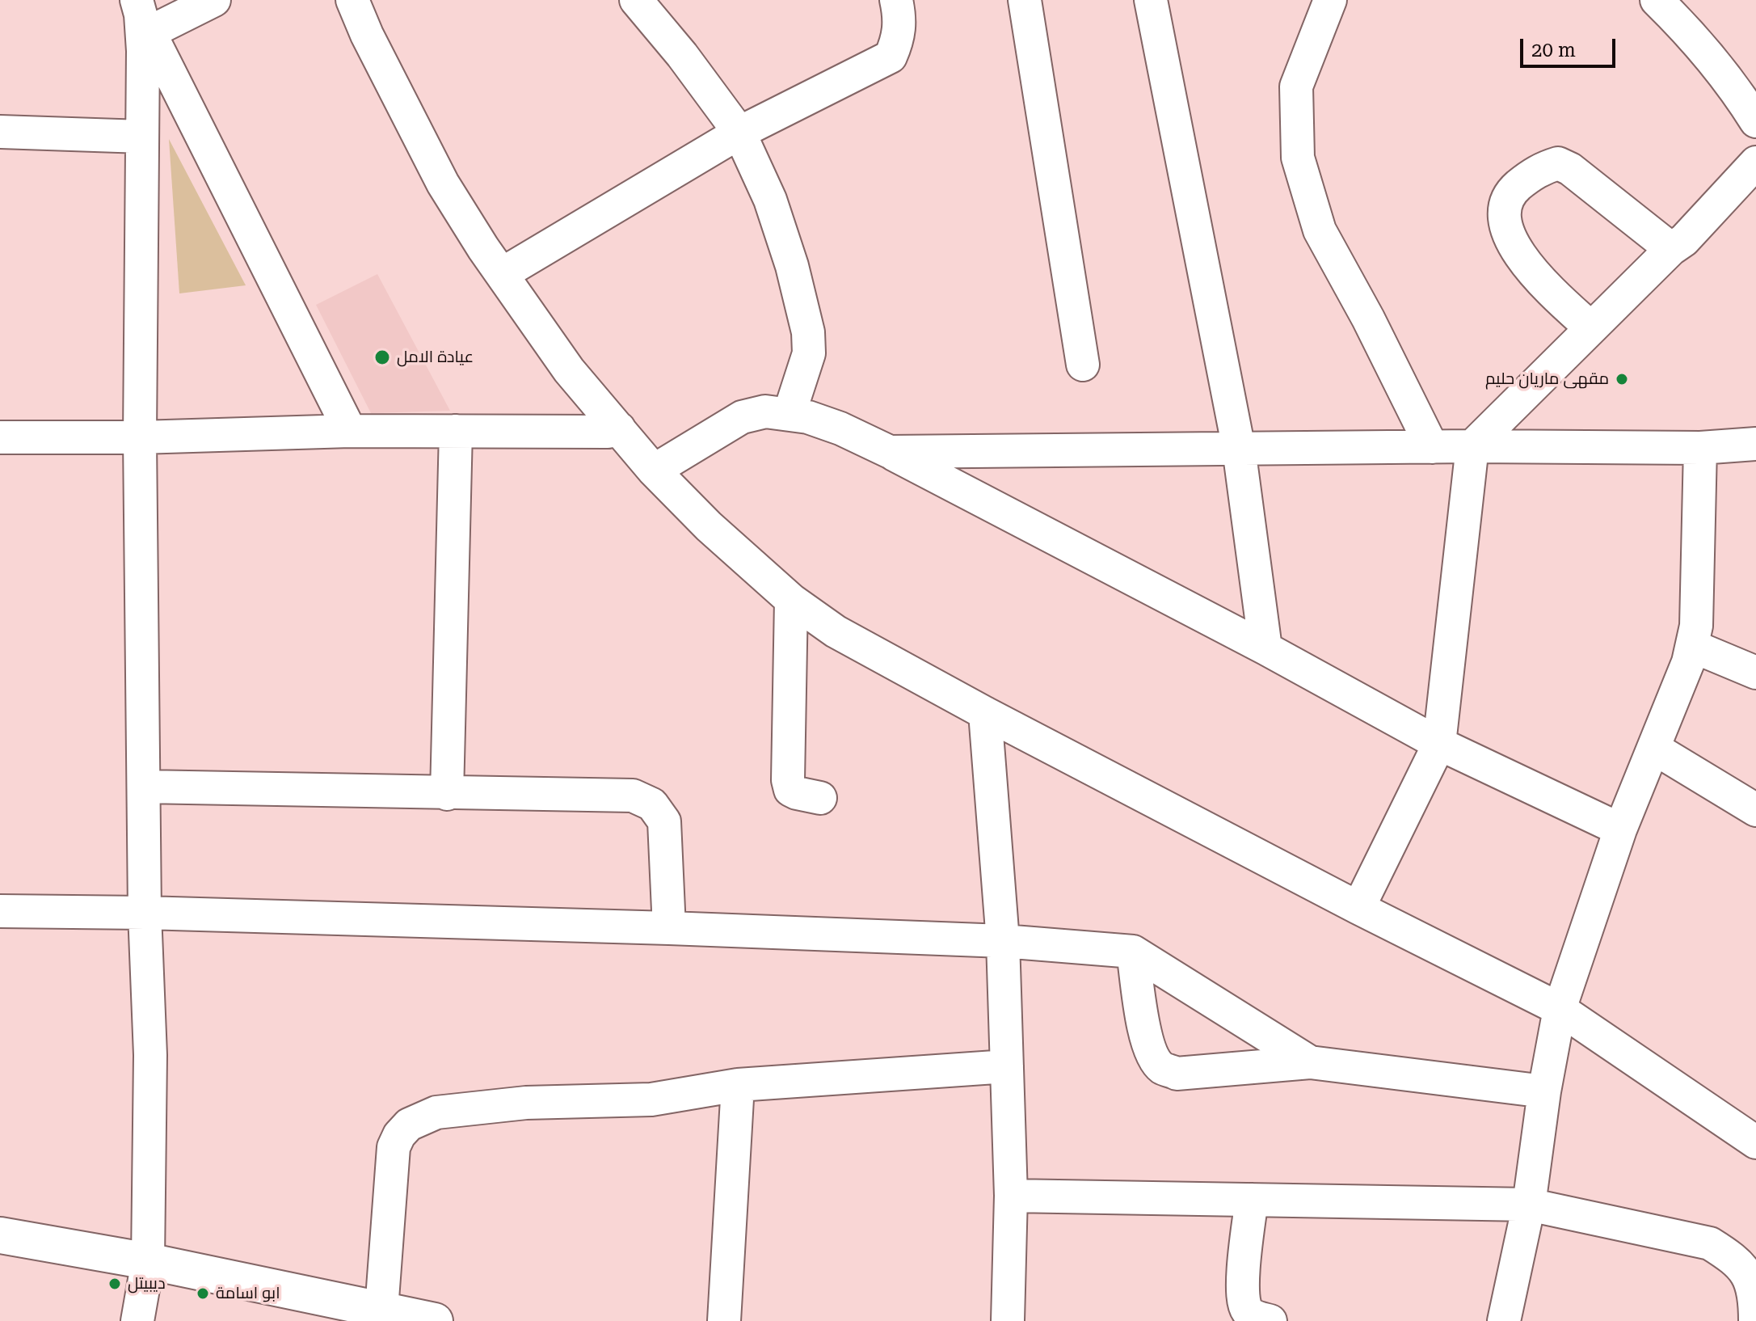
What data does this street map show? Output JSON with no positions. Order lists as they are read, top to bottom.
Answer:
{
  "places": [
    "عيادة الامل",
    "مقهى ماريان حليم",
    "ديبيتل",
    "ابو اسامة"
  ],
  "scale_bar": "20 m"
}
